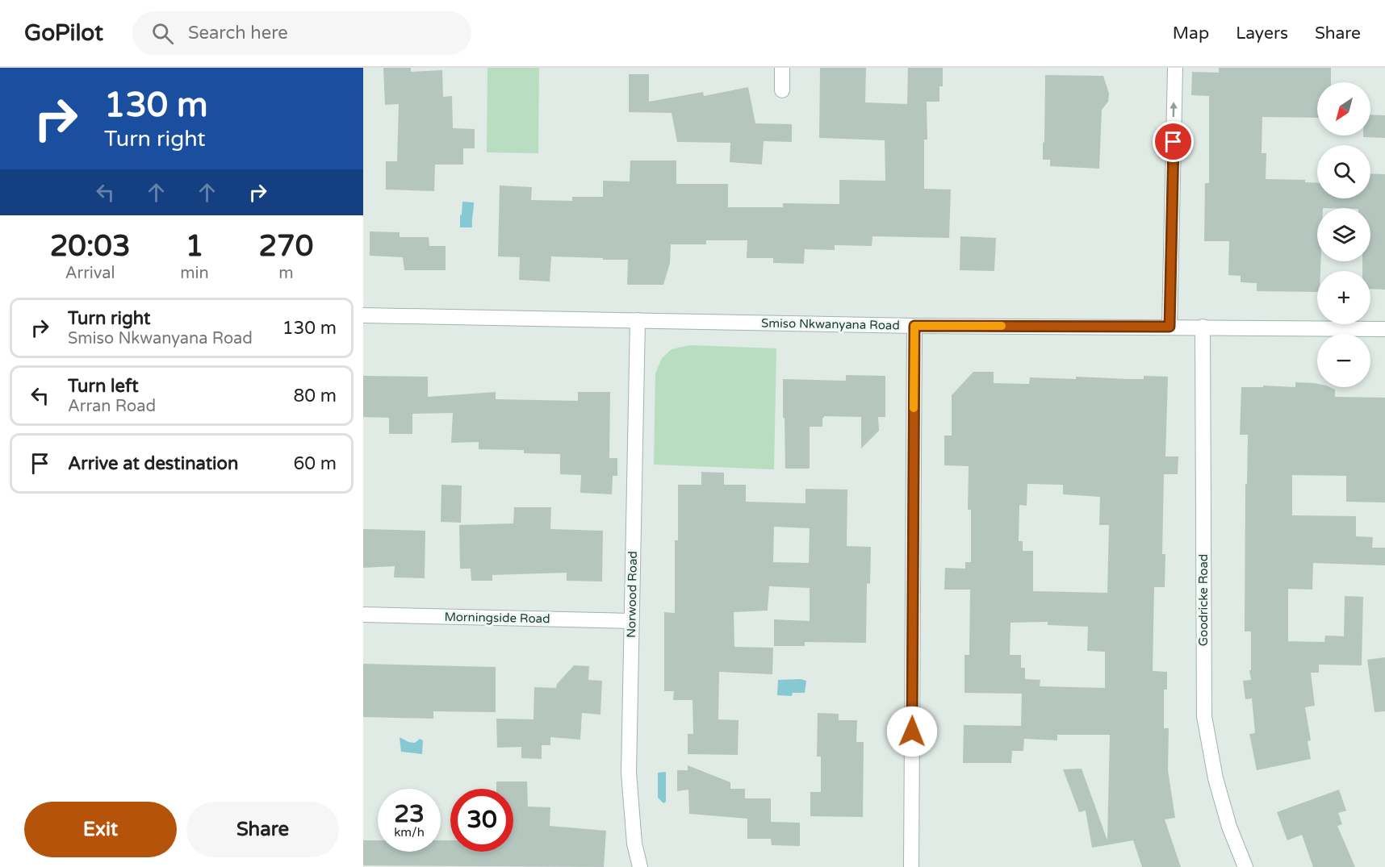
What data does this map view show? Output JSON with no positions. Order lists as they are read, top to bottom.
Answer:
{
  "streets": {
    "street": [
      "Smiso Nkwanyana Road",
      "Norwood Road",
      "Goodricke Road",
      "Morningside Road"
    ]
  },
  "crossings": [
    ["Smiso Nkwanyana Road", "Norwood Road"],
    ["Smiso Nkwanyana Road", "Goodricke Road"],
    ["Norwood Road", "Morningside Road"]
  ],
  "north": "bottom left",
  "page": {
    "header": "GoPilot",
    "search": "Search here",
    "nav": ["Map", "Layers", "Share"],
    "turn": ["130 m", "Turn right"],
    "map_buttons": ["+", "−"],
    "eta": [
      "20:03",
      "Arrival",
      "1",
      "min",
      "270",
      "m"
    ],
    "list": [
      {
        "name": "Turn right",
        "note": "Smiso Nkwanyana Road",
        "value": "130 m"
      },
      {
        "name": "Turn left",
        "note": "Arran Road",
        "value": "80 m"
      },
      {
        "name": "Arrive at destination",
        "value": "60 m"
      }
    ],
    "speed": "23 km/h",
    "limit": "30",
    "buttons": ["Exit", "Share"]
  }
}
